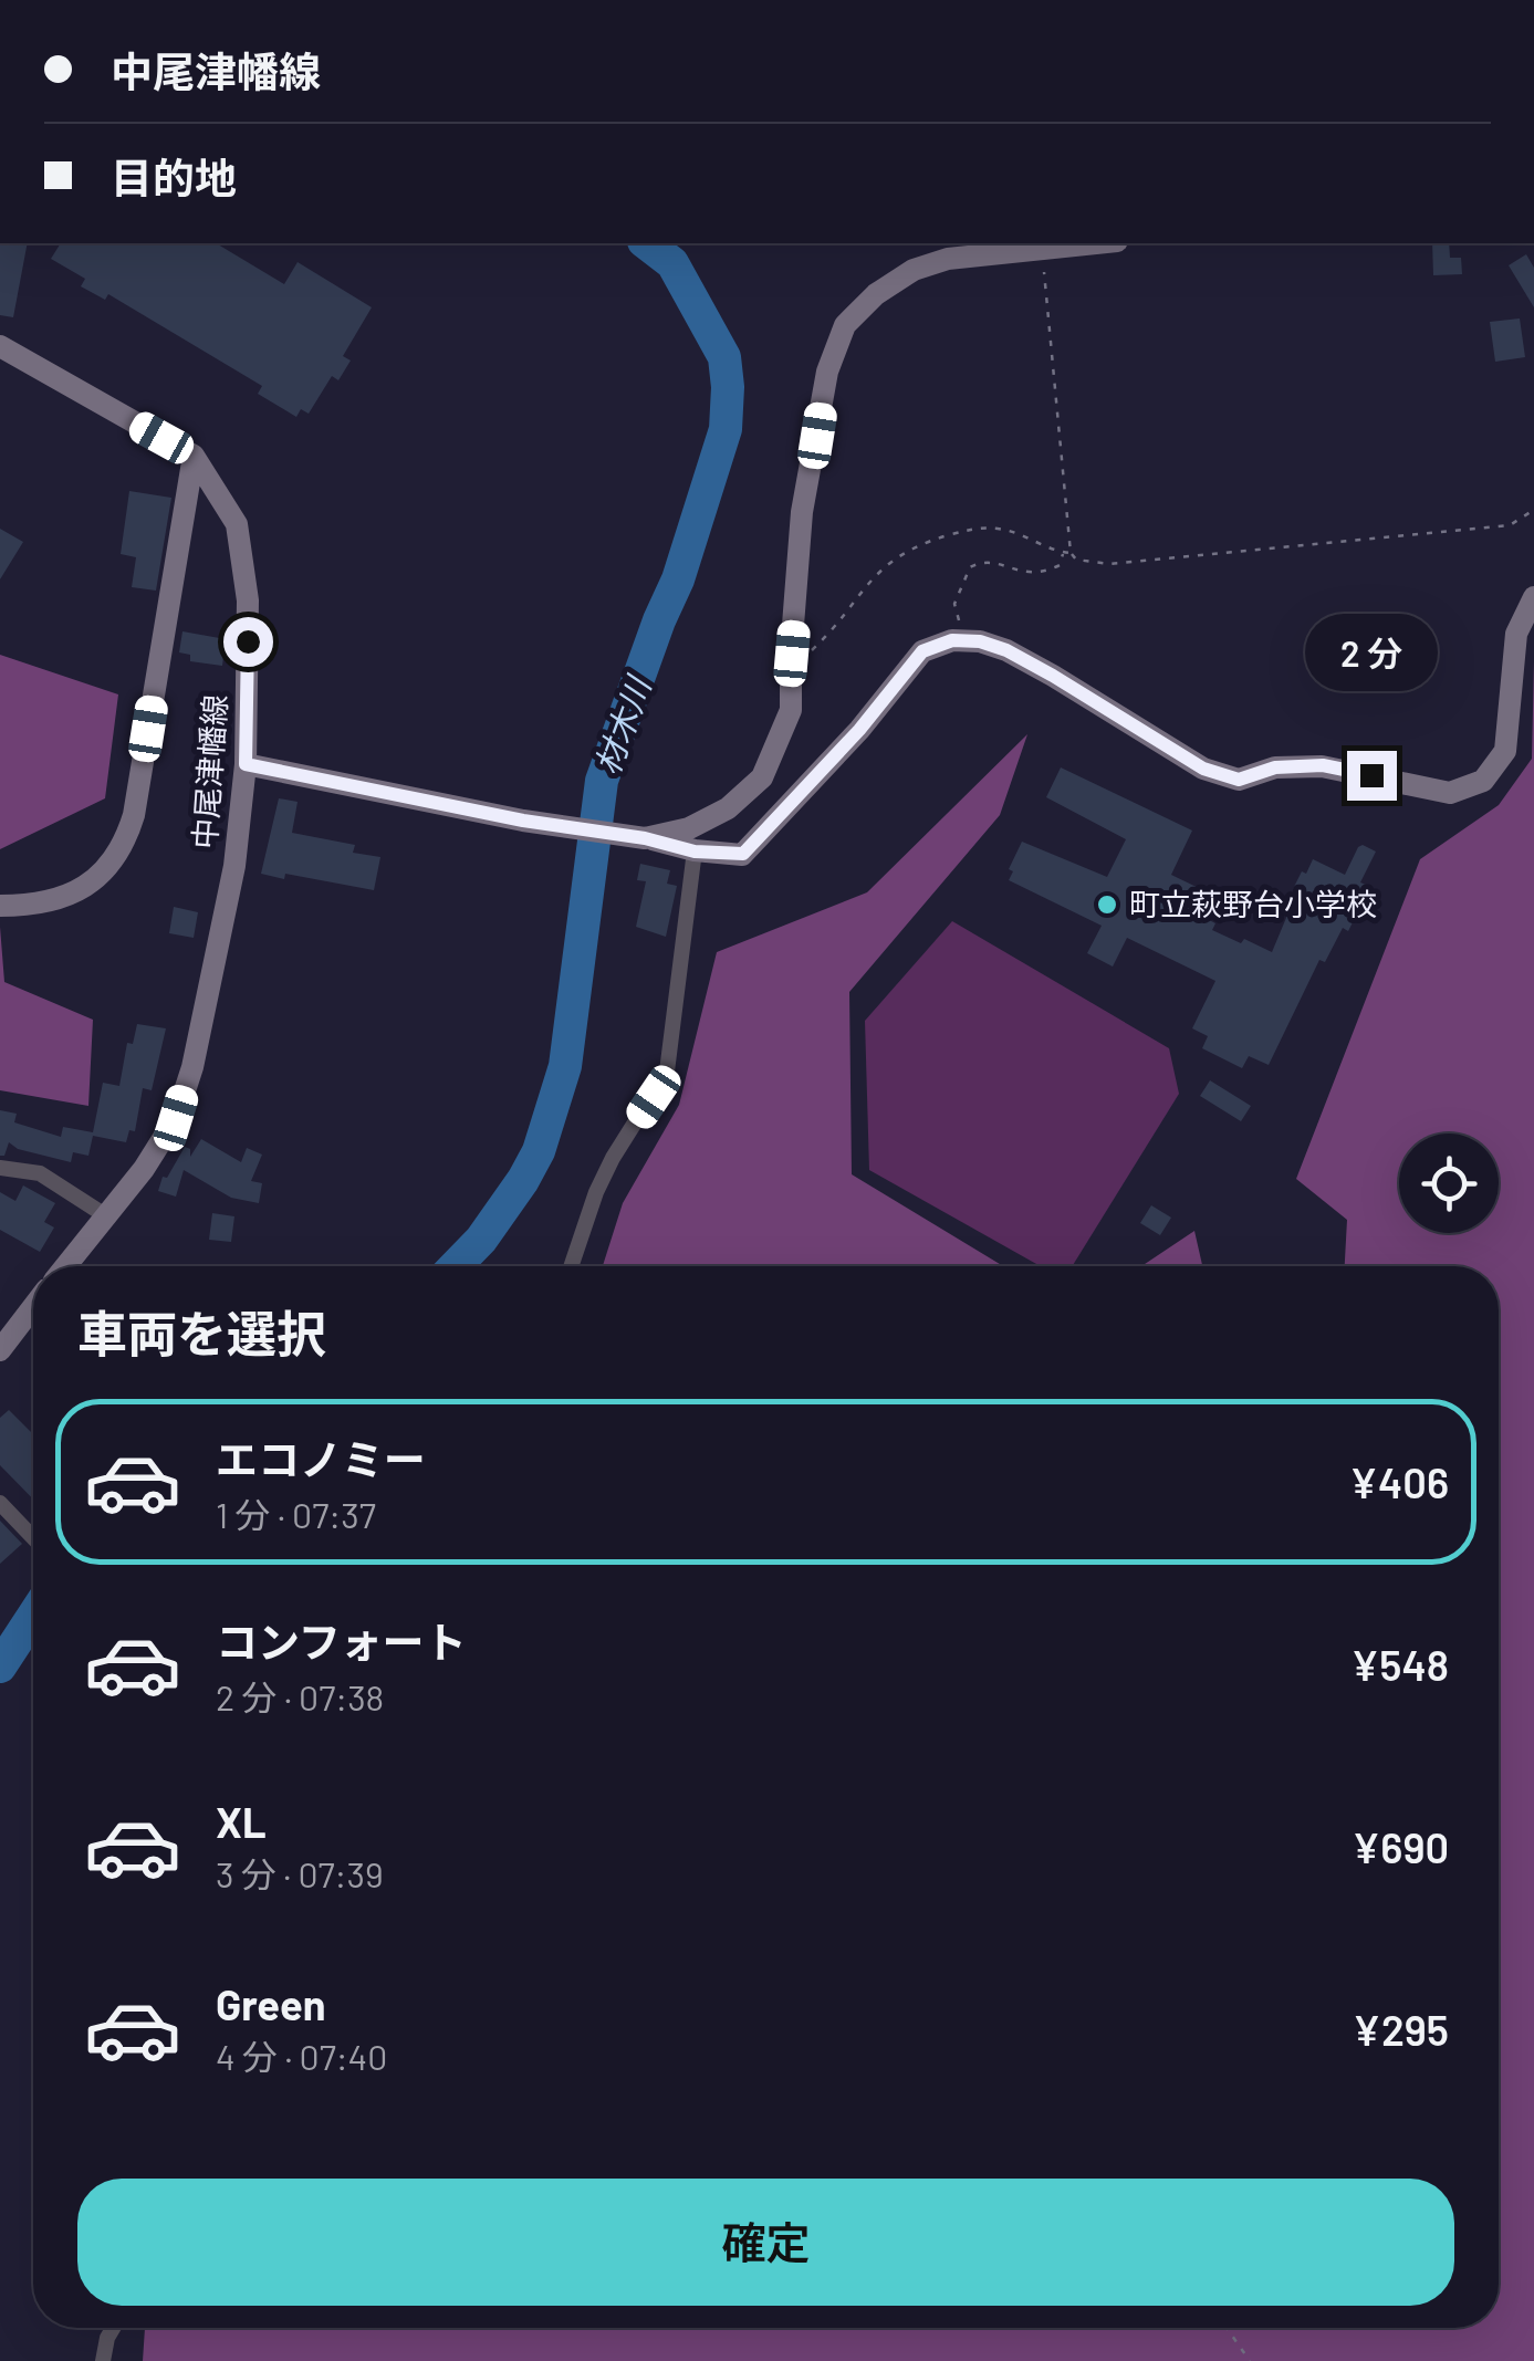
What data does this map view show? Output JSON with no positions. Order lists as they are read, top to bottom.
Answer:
{
  "streets": {
    "street": ["中尾津幡線"]
  },
  "water": ["材木川"],
  "places": ["町立萩野台小学校"],
  "page": {
    "banner": ["中尾津幡線", "目的地"],
    "bubble": "2 分",
    "heading": "車両を選択",
    "list": [
      {
        "name": "エコノミー",
        "note": "1 分 · 07:37",
        "value": "¥406"
      },
      {
        "name": "コンフォート",
        "note": "2 分 · 07:38",
        "value": "¥548"
      },
      {
        "name": "XL",
        "note": "3 分 · 07:39",
        "value": "¥690"
      },
      {
        "name": "Green",
        "note": "4 分 · 07:40",
        "value": "¥295"
      }
    ],
    "buttons": "確定"
  }
}
